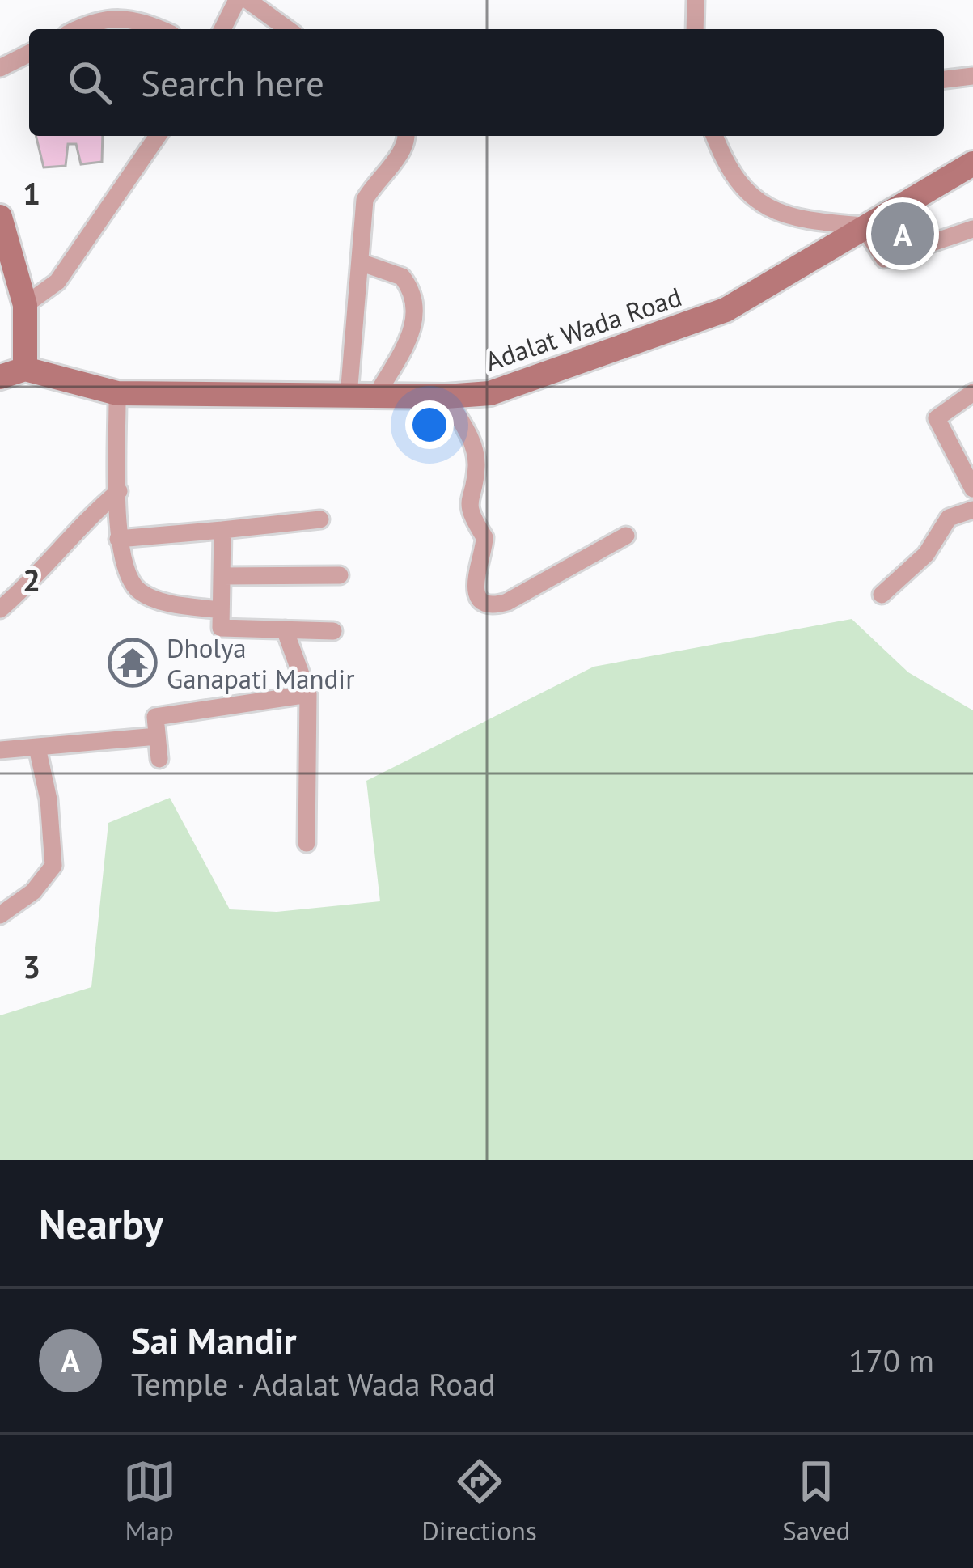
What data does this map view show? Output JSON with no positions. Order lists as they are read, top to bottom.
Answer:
{
  "streets": {
    "main road": ["Adalat Wada Road"]
  },
  "places": {
    "temple": ["Dholya Ganapati Mandir"]
  },
  "page": {
    "search": "Search here",
    "pins": "A",
    "heading": "Nearby",
    "list": [
      {
        "mark": "A",
        "name": "Sai Mandir",
        "note": "Temple · Adalat Wada Road",
        "value": "170 m"
      }
    ],
    "nav": ["Map", "Directions", "Saved"]
  },
  "grid": {
    "rows": ["1", "2", "3"]
  }
}
